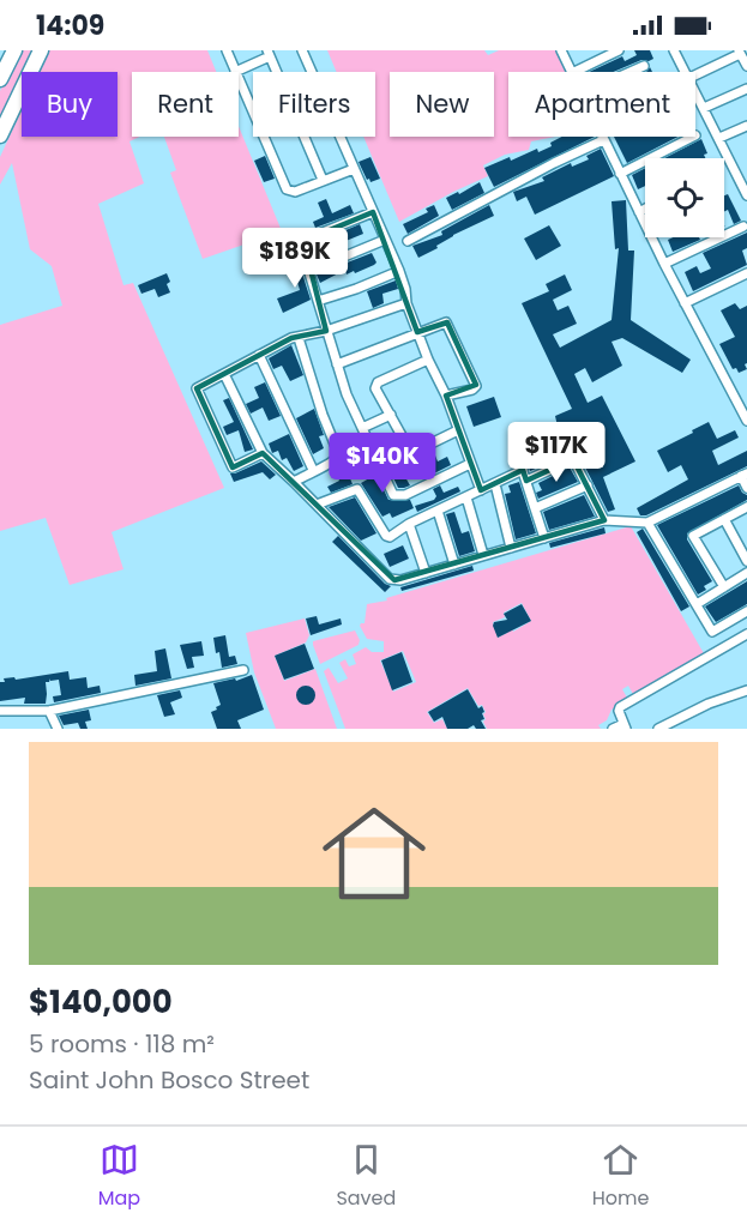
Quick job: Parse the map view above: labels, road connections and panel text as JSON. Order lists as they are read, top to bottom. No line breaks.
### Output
{"page":{"status":"14:09","chip":["Buy","Rent","Filters","New","Apartment"],"price":["$189K","$117K","$140K"],"list":[{"name":"$140,000","note":"5 rooms · 118 m² · Saint John Bosco Street"}],"tabs":["Map","Saved","Home"]}}
